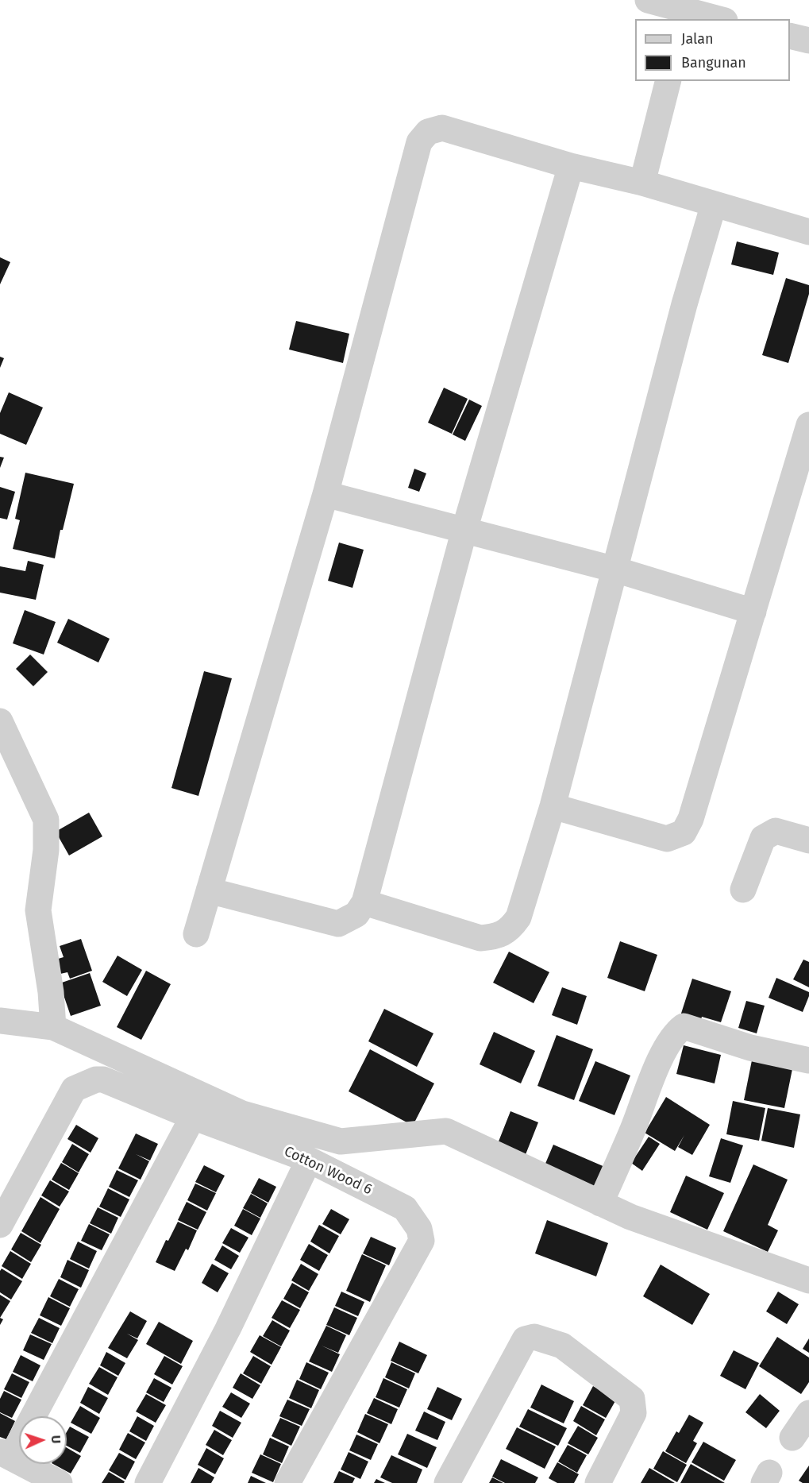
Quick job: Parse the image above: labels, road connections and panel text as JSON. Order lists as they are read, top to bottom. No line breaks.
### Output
{"streets":{"street":["Cotton Wood 6"]},"legend":["Jalan","Bangunan"],"north":"right"}
